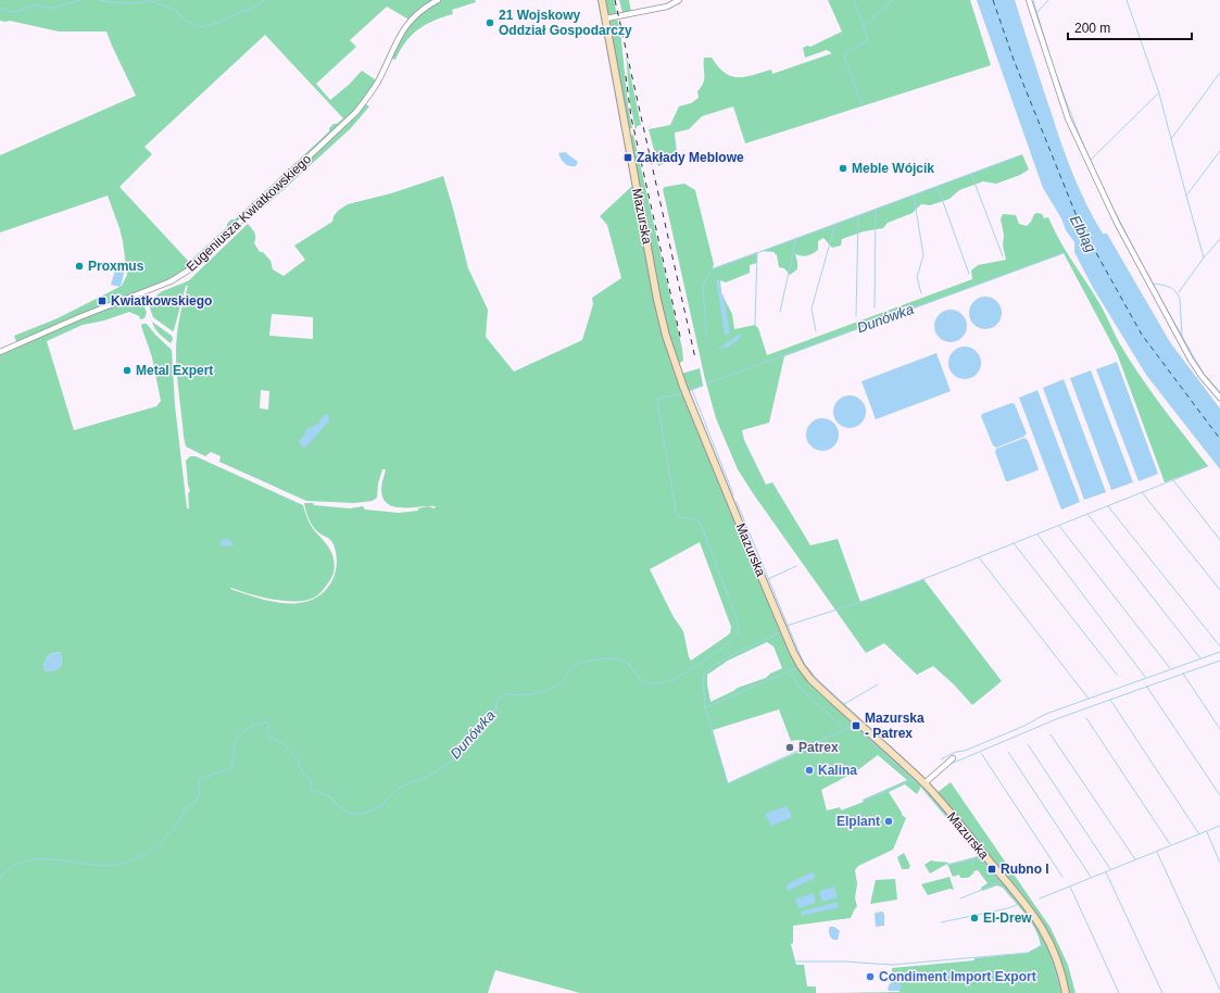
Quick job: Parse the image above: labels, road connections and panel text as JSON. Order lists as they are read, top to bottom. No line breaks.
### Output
{"streets":{"main road":["Mazurska"],"street":["Eugeniusza Kwiatkowskiego"]},"water":["Elbląg","Dunówka"],"places":{"other":["21 Wojskowy Oddział Gospodarczy","Meble Wójcik","Proxmus","Metal Expert","Patrex","Kalina","Elplant","El-Drew","Condiment Import Export"],"transit":["Zakłady Meblowe","Kwiatkowskiego","Mazurska - Patrex","Rubno I"]},"scale_bar":"200 m"}
